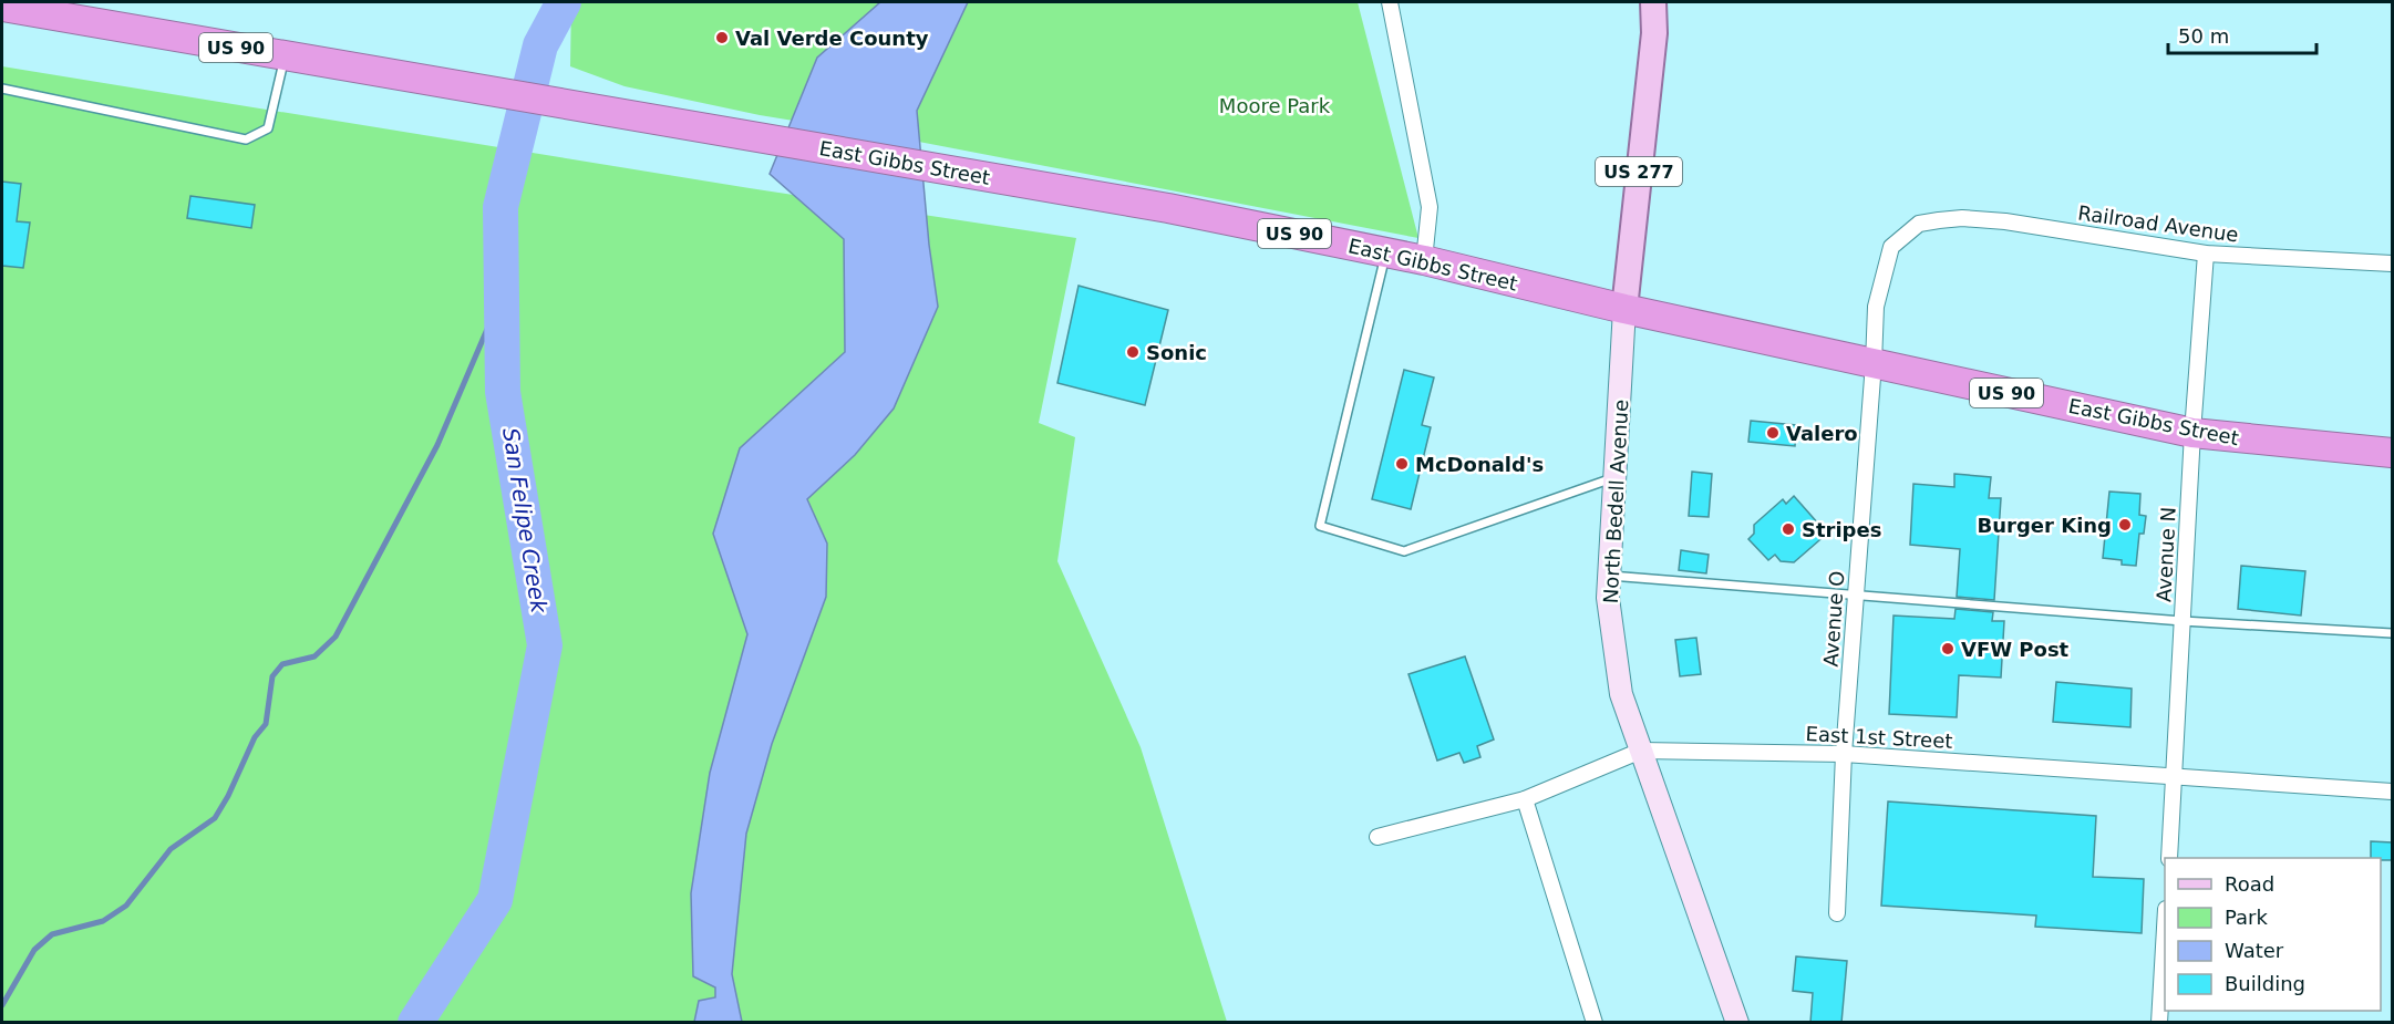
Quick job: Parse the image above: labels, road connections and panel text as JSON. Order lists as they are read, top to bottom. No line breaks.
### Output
{"streets":{"highway":["US 90","East Gibbs Street"],"main road":["US 277","North Bedell Avenue"],"street":["Railroad Avenue","Avenue N","Avenue O","East 1st Street"]},"crossings":[["US 90","East Gibbs Street"],["East Gibbs Street","North Bedell Avenue"],["East Gibbs Street","Avenue N"],["East Gibbs Street","Avenue O"],["Railroad Avenue","Avenue N"],["Railroad Avenue","Avenue O"],["North Bedell Avenue","East 1st Street"],["Avenue N","East 1st Street"],["Avenue O","East 1st Street"]],"water":["San Felipe Creek"],"parks":["Moore Park"],"places":["Val Verde County","Sonic","Valero","McDonald's","Burger King","Stripes","VFW Post"],"legend":["Road","Park","Water","Building"],"scale_bar":"50 m"}
